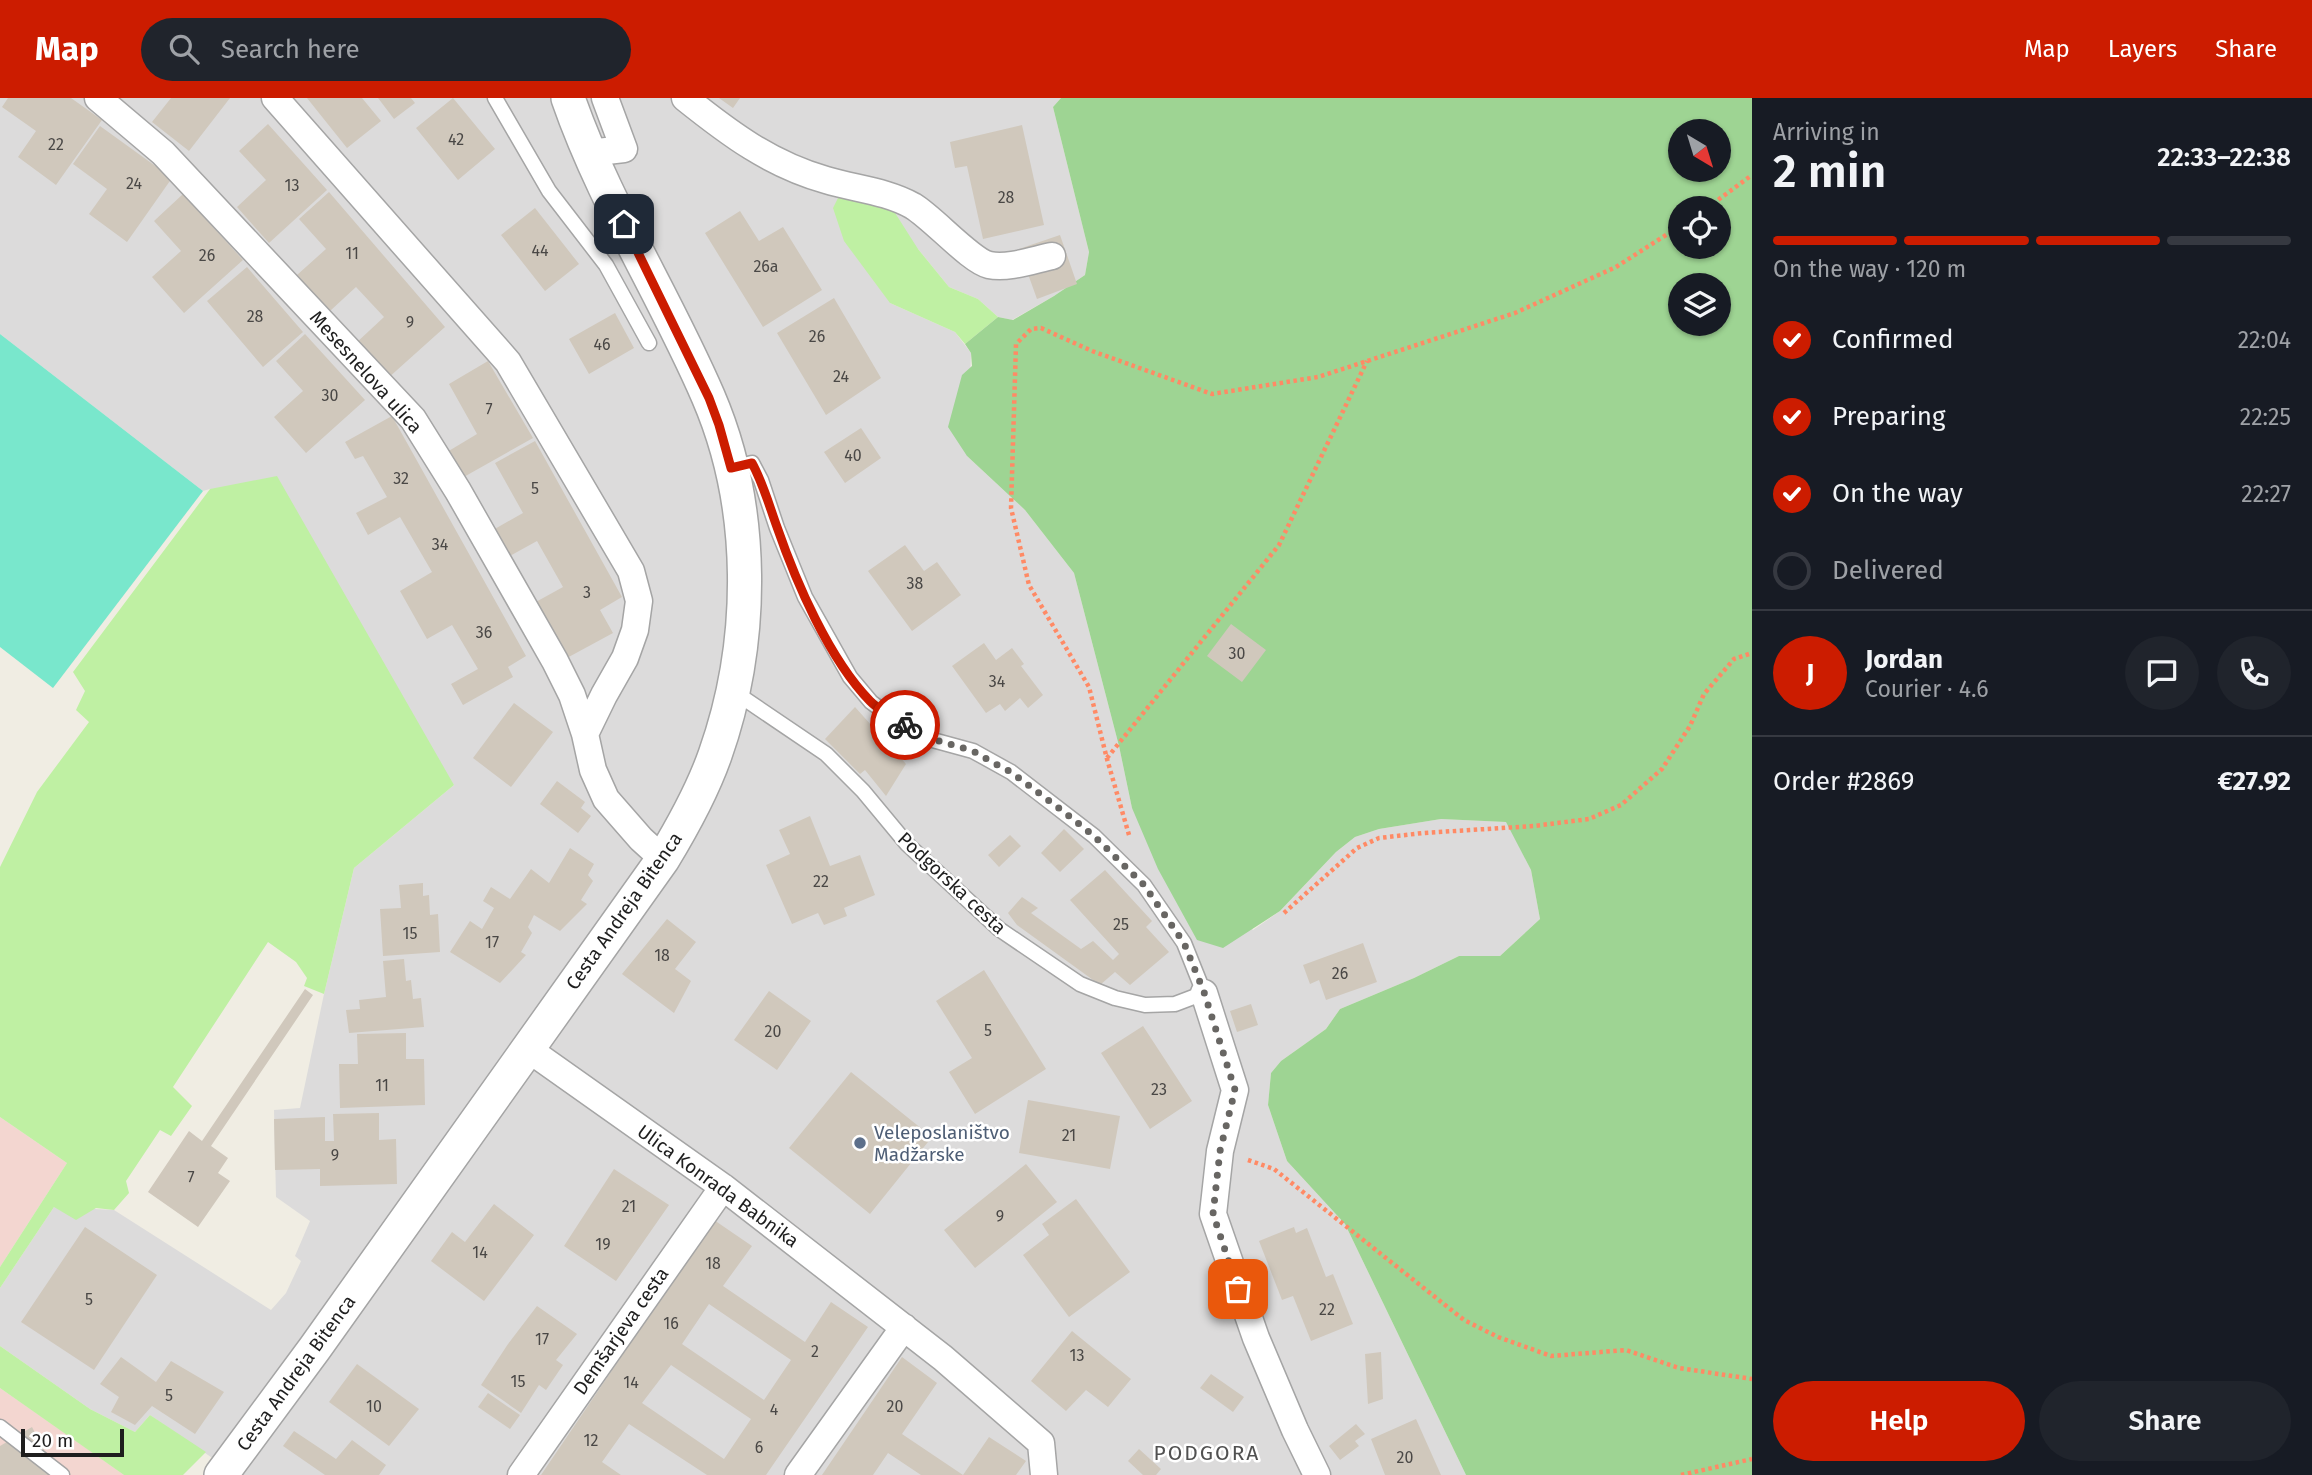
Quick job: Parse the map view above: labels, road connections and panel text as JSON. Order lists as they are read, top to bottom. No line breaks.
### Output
{"streets":{"street":["Mesesnelova ulica","Cesta Andreja Bitenca","Ulica Konrada Babnika","Demšarjeva cesta"],"lane":["Podgorska cesta"]},"crossings":[["Mesesnelova ulica","Cesta Andreja Bitenca"],["Podgorska cesta","Cesta Andreja Bitenca"],["Cesta Andreja Bitenca","Ulica Konrada Babnika"],["Ulica Konrada Babnika","Demšarjeva cesta"]],"districts":["PODGORA"],"places":["Veleposlaništvo Madžarske"],"house_numbers":["42","22","24","13","28","44","11","26","26a","28","9","26","46","24","30","7","40","32","5","34","38","3","36","30","34","22","25","15","17","18","26","5","20","11","23","21","9","7","21","9","19","14","18","5","22","16","17","2","13","15","14","5","10","20","4","12","6","20"],"scale_bar":"20 m","north":"bottom right","page":{"header":"Map","search":"Search here","nav":["Map","Layers","Share"],"heading":["2 min","Arriving in","22:33–22:38"],"panel":["Jordan","Courier · 4.6","Order #2869","€27.92"],"bar":"On the way · 120 m","list":[["Confirmed","22:04"],["Preparing","22:25"],["On the way","22:27"],"Delivered"],"round":"J","buttons":["Help","Share"],"scale":"20 m"}}
